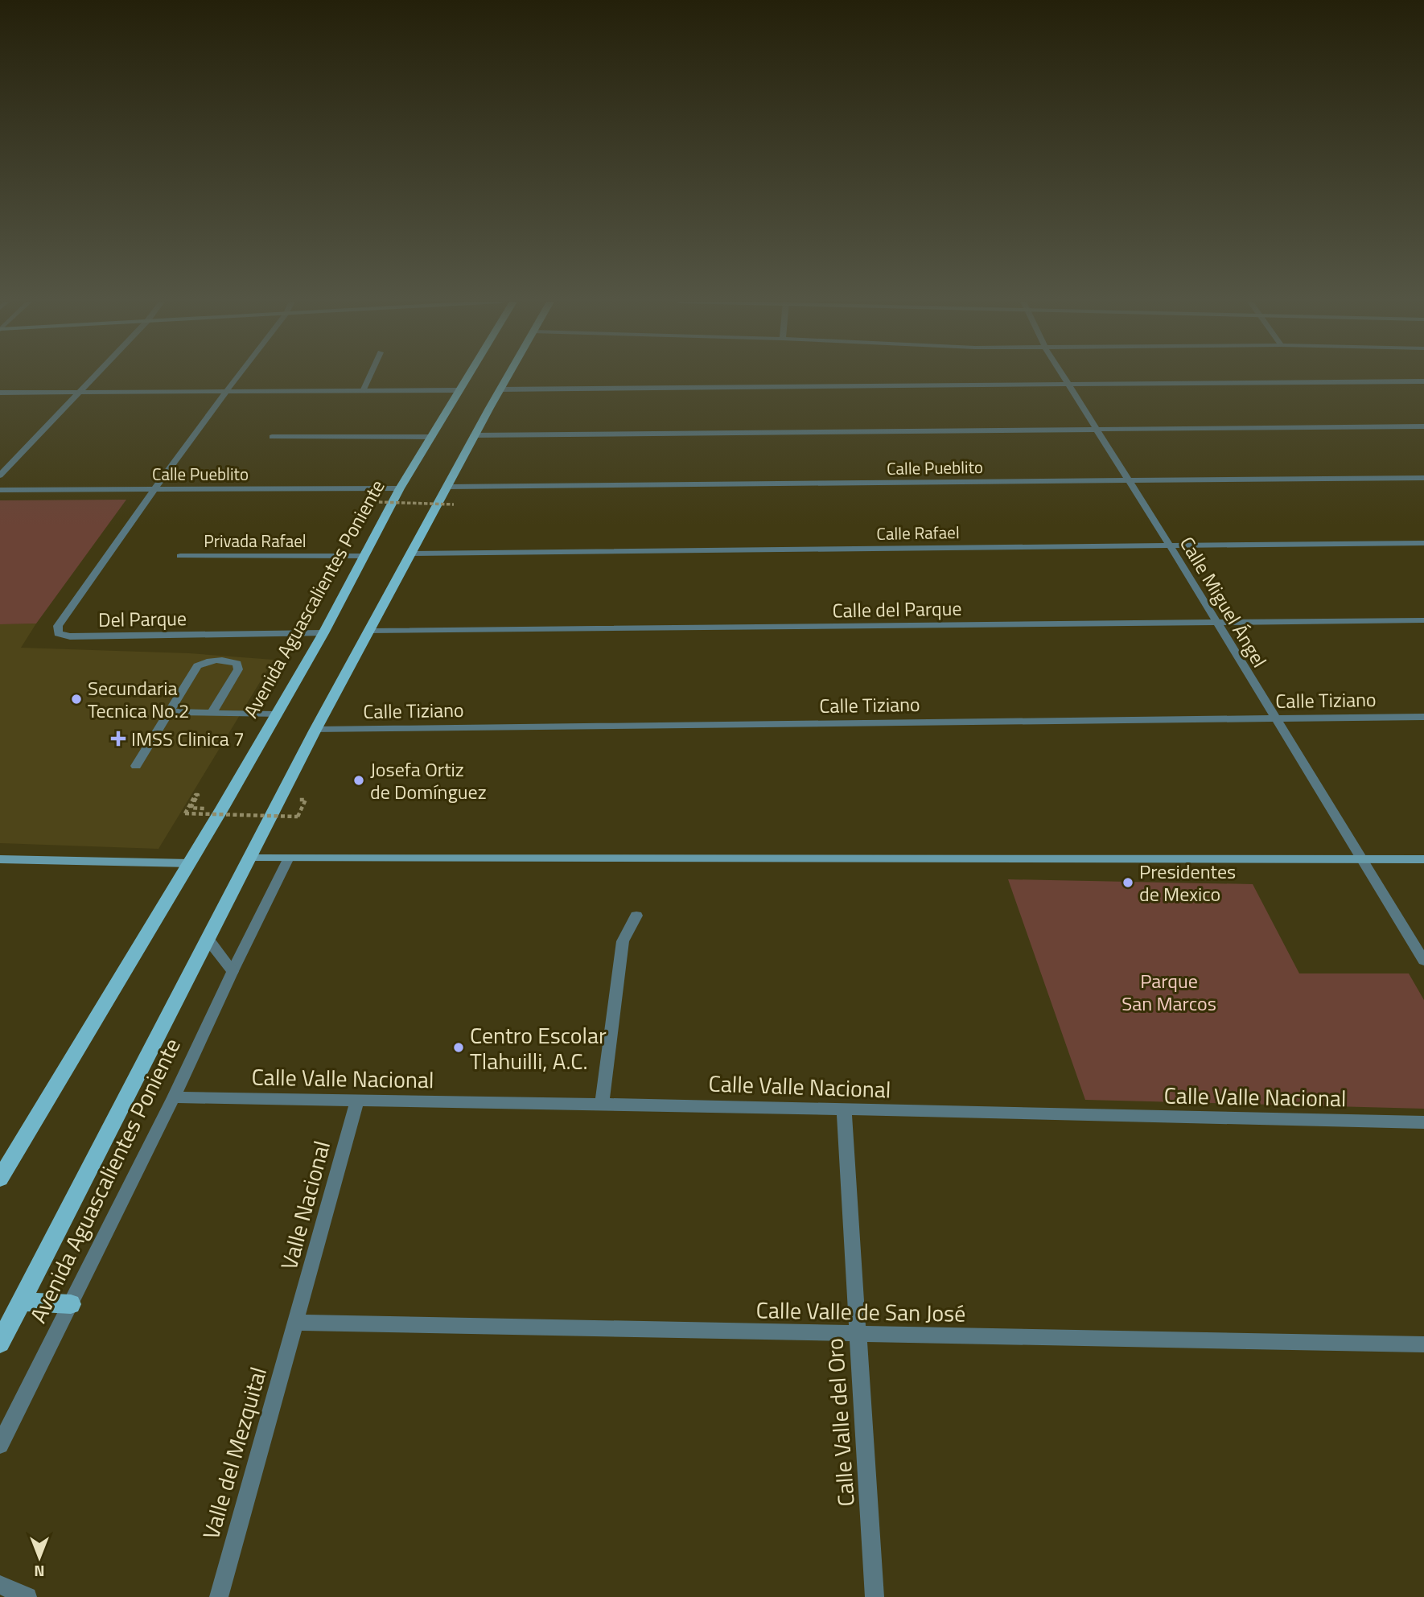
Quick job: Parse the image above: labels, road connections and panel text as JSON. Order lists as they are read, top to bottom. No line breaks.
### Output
{"streets":{"main road":["Avenida Aguascalientes Poniente"],"street":["Calle Pueblito","Calle Rafael","Privada Rafael","Calle Miguel Ángel","Calle del Parque","Del Parque","Calle Tiziano","Calle Valle Nacional","Valle Nacional","Calle Valle de San José","Calle Valle del Oro","Valle del Mezquital"]},"crossings":[["Calle Pueblito","Avenida Aguascalientes Poniente"],["Calle Pueblito","Calle Miguel Ángel"],["Calle Pueblito","Del Parque"],["Calle Rafael","Avenida Aguascalientes Poniente"],["Calle Rafael","Calle Miguel Ángel"],["Privada Rafael","Avenida Aguascalientes Poniente"],["Avenida Aguascalientes Poniente","Calle del Parque"],["Avenida Aguascalientes Poniente","Del Parque"],["Avenida Aguascalientes Poniente","Calle Tiziano"],["Avenida Aguascalientes Poniente","Calle Valle Nacional"],["Calle Miguel Ángel","Calle del Parque"],["Calle Miguel Ángel","Calle Tiziano"],["Calle Valle Nacional","Valle Nacional"],["Calle Valle Nacional","Calle Valle del Oro"],["Valle Nacional","Calle Valle de San José"],["Valle Nacional","Valle del Mezquital"],["Calle Valle de San José","Calle Valle del Oro"],["Calle Valle de San José","Valle del Mezquital"]],"parks":["Parque San Marcos"],"places":{"other":["Secundaria Tecnica No.2","Josefa Ortiz de Domínguez","Presidentes de Mexico","Centro Escolar Tlahuilli, A.C."],"health":["IMSS Clinica 7"]},"north":"bottom"}
